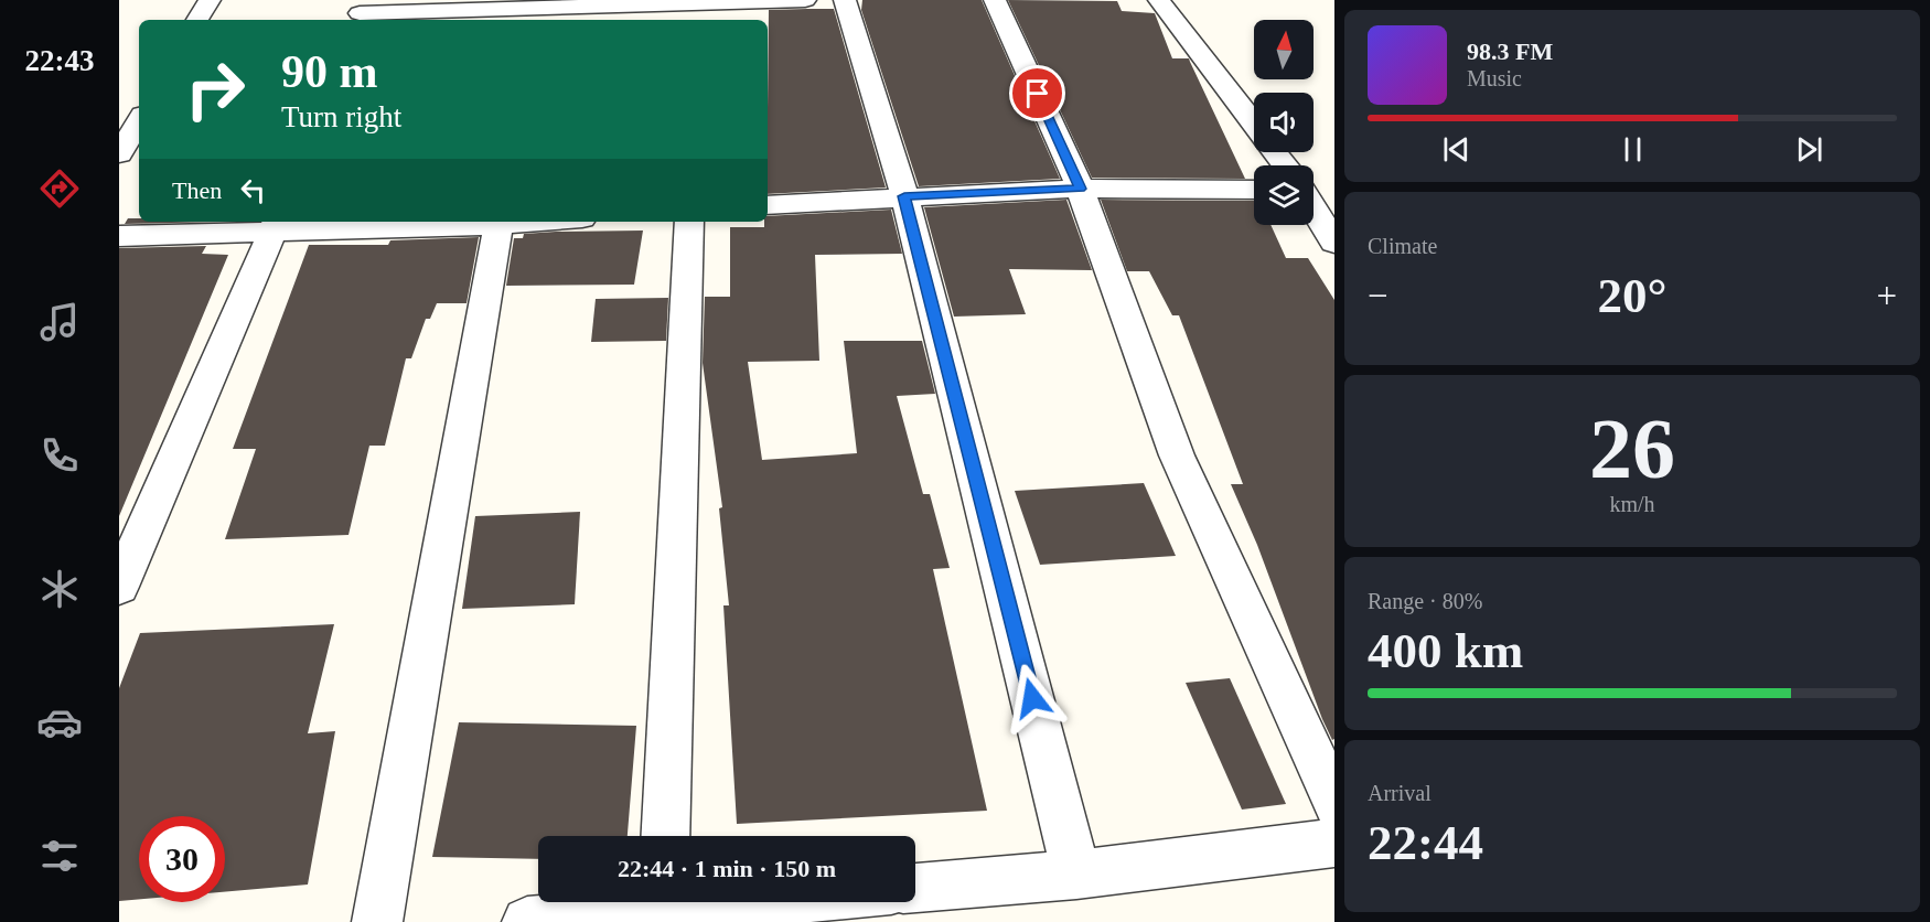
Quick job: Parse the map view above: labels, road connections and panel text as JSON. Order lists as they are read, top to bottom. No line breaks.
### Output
{"north":"top","page":{"tabs":"22:43","turn":["90 m","Turn right"],"song":["98.3 FM","Music"],"then":"Then","tile":["Climate",["26","km/h"],["Range · 80%","400 km"],["Arrival","22:44"]],"heat":["−","20°","+"],"limit":"30","trip":"22:44 · 1 min · 150 m"}}
